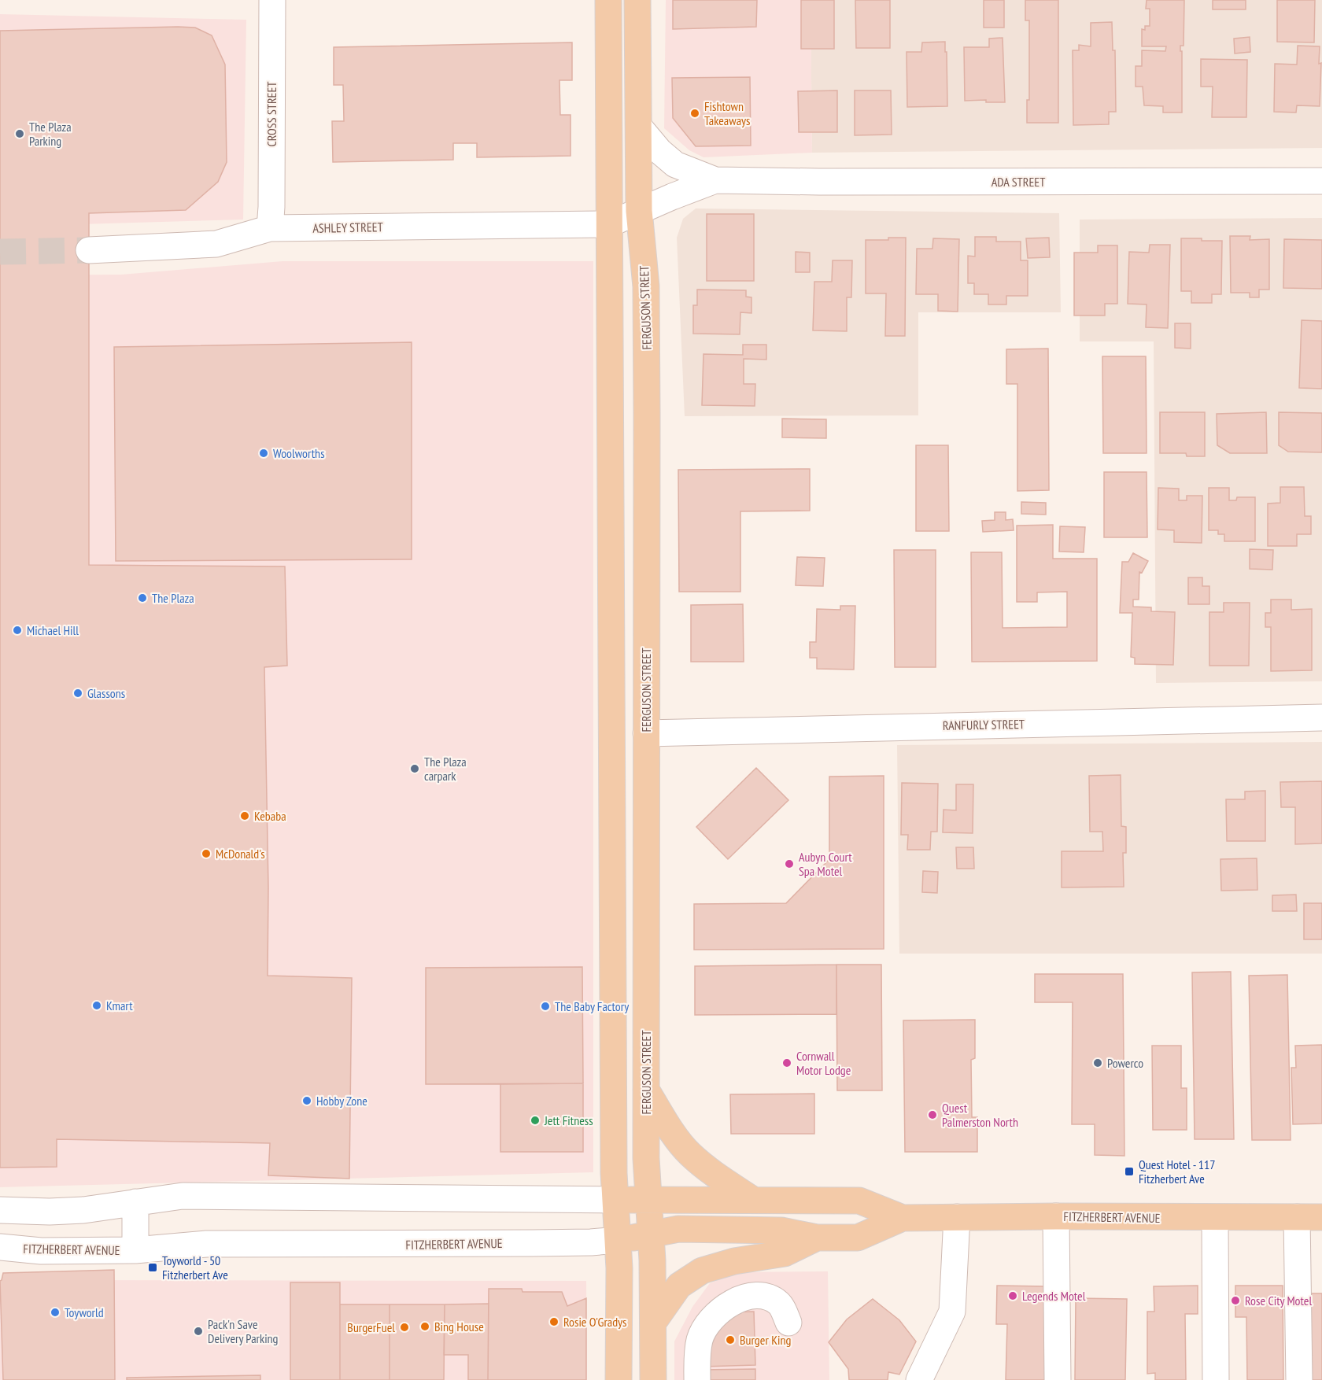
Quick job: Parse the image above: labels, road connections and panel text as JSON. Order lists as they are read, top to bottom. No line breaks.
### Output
{"streets":{"main road":["FERGUSON STREET","FITZHERBERT AVENUE"],"street":["CROSS STREET","ADA STREET","ASHLEY STREET","RANFURLY STREET"]},"crossings":[["CROSS STREET","ASHLEY STREET"],["ADA STREET","ASHLEY STREET"],["ADA STREET","FERGUSON STREET"],["FERGUSON STREET","RANFURLY STREET"],["FERGUSON STREET","FITZHERBERT AVENUE"]],"places":{"other":["Fishtown Takeaways","The Plaza Parking","Woolworths","The Plaza","Michael Hill","Glassons","The Plaza carpark","Kebaba","McDonald's","Aubyn Court Spa Motel","Kmart","The Baby Factory","Cornwall Motor Lodge","Powerco","Hobby Zone","Quest Palmerston North","Jett Fitness","Legends Motel","Rose City Motel","Toyworld","Rosie O'Gradys","Bing House","BurgerFuel","Pack'n Save Delivery Parking","Burger King"],"transit":["Quest Hotel - 117 Fitzherbert Ave","Toyworld - 50 Fitzherbert Ave"]}}
